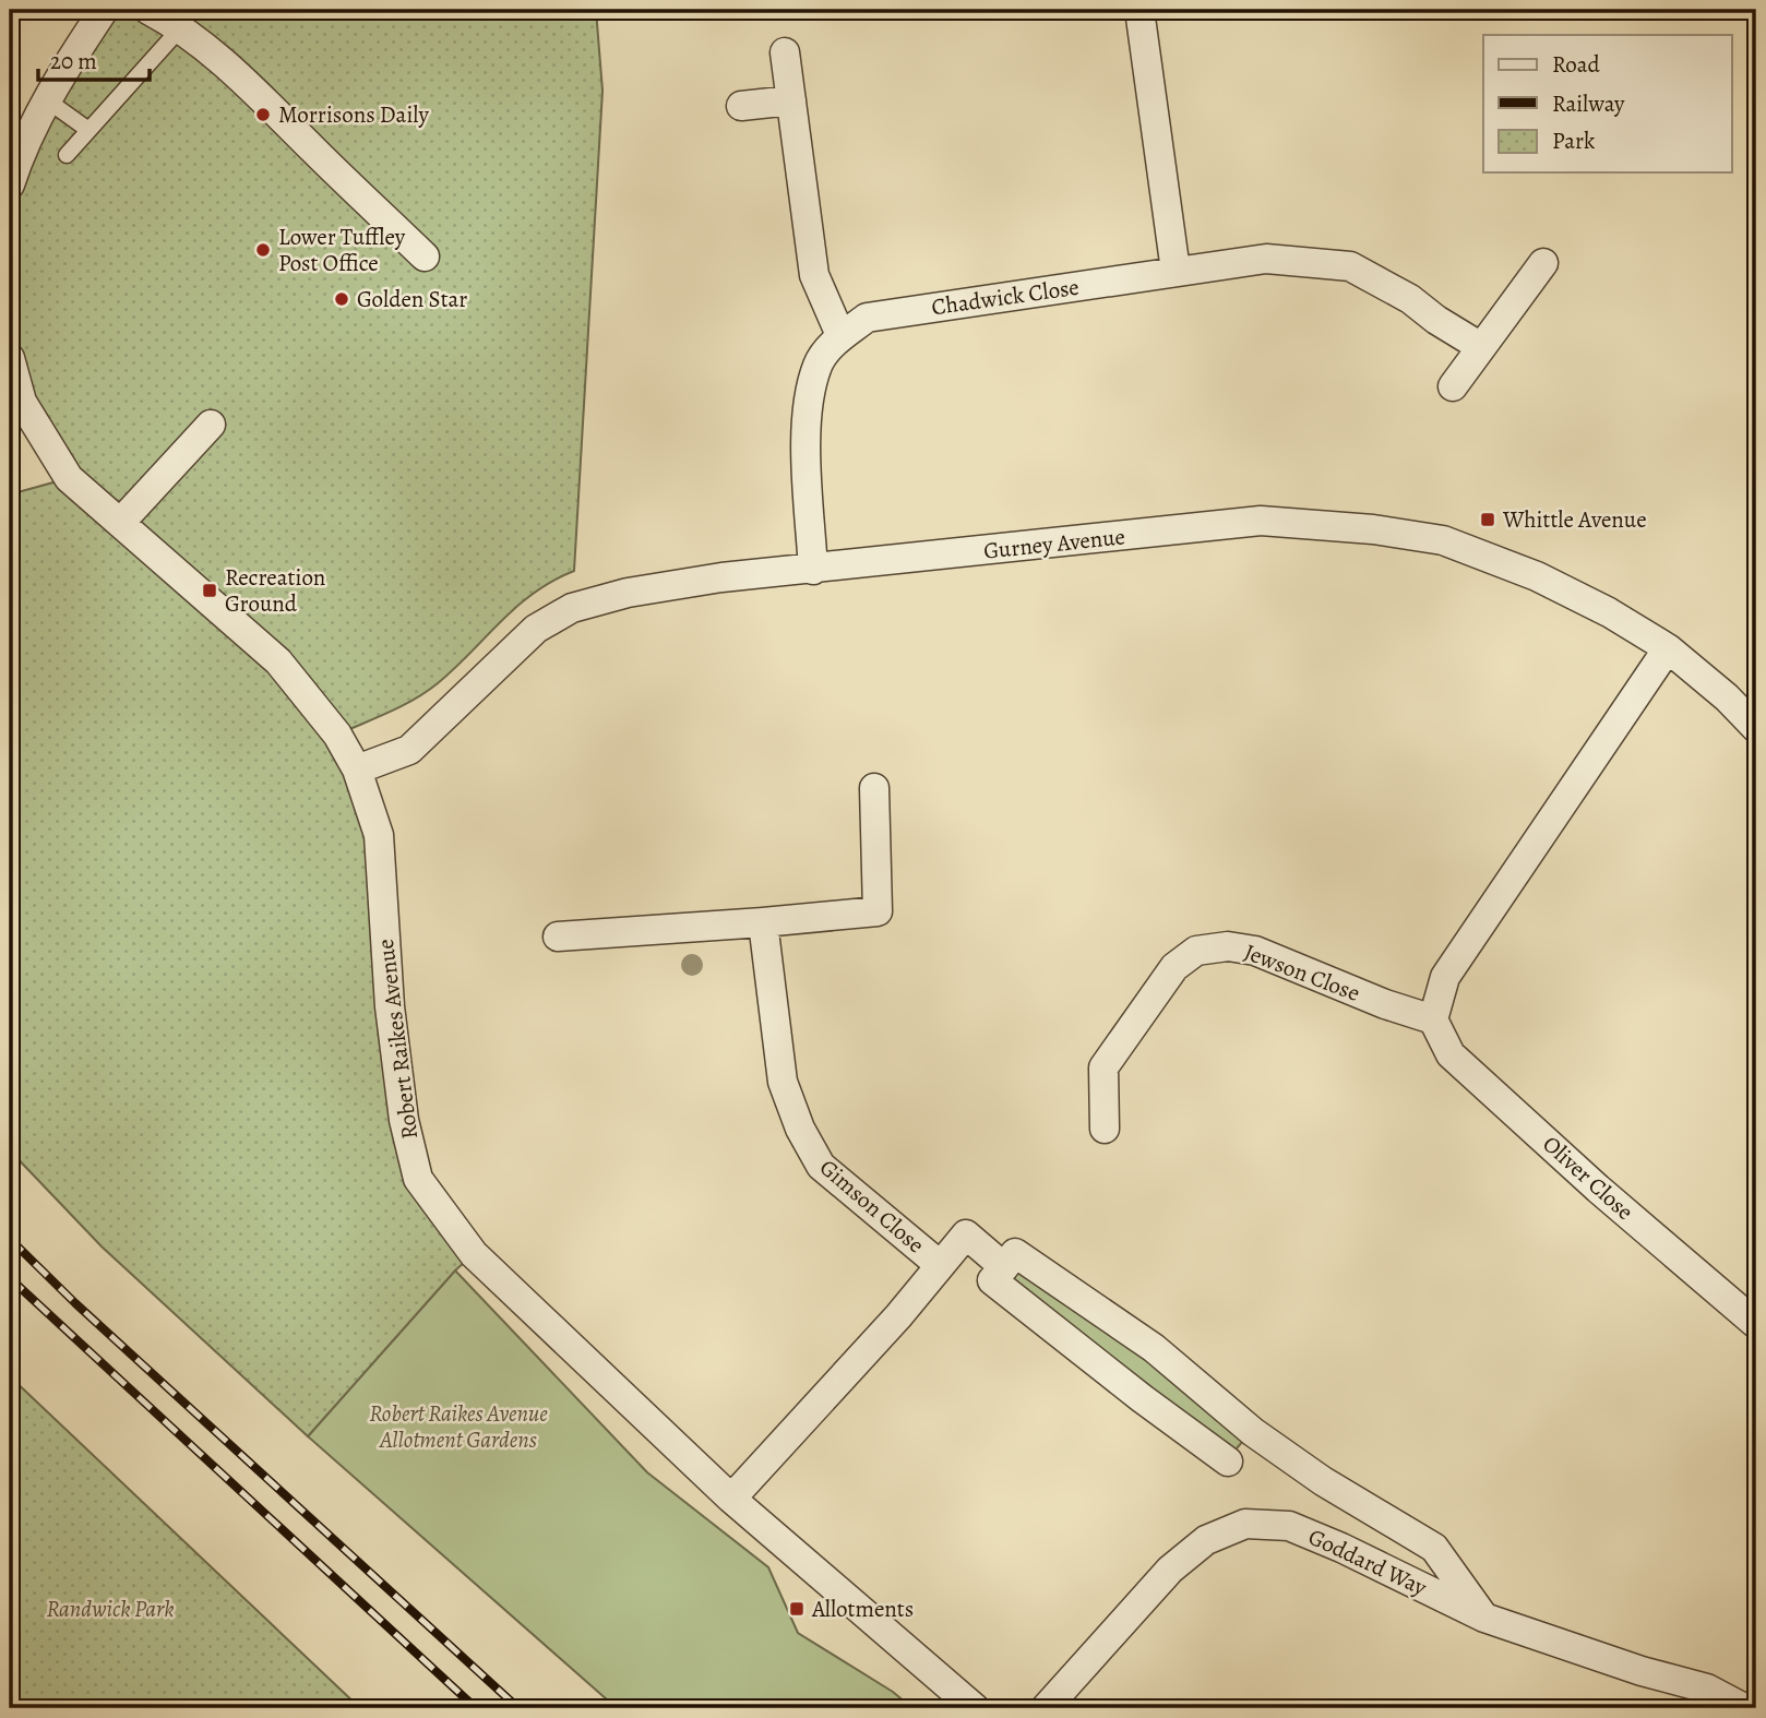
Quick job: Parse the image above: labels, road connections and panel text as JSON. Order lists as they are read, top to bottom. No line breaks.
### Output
{"streets":{"street":["Chadwick Close","Gurney Avenue","Jewson Close","Robert Raikes Avenue","Oliver Close","Gimson Close","Goddard Way"]},"crossings":[["Chadwick Close","Gurney Avenue"],["Gurney Avenue","Robert Raikes Avenue"],["Jewson Close","Oliver Close"],["Robert Raikes Avenue","Gimson Close"]],"parks":["Robert Raikes Avenue Allotment Gardens","Randwick Park"],"places":{"other":["Morrisons Daily","Lower Tuffley Post Office","Golden Star"],"transit":["Whittle Avenue","Recreation Ground","Allotments"]},"legend":["Road","Railway","Park"],"scale_bar":"20 m"}
